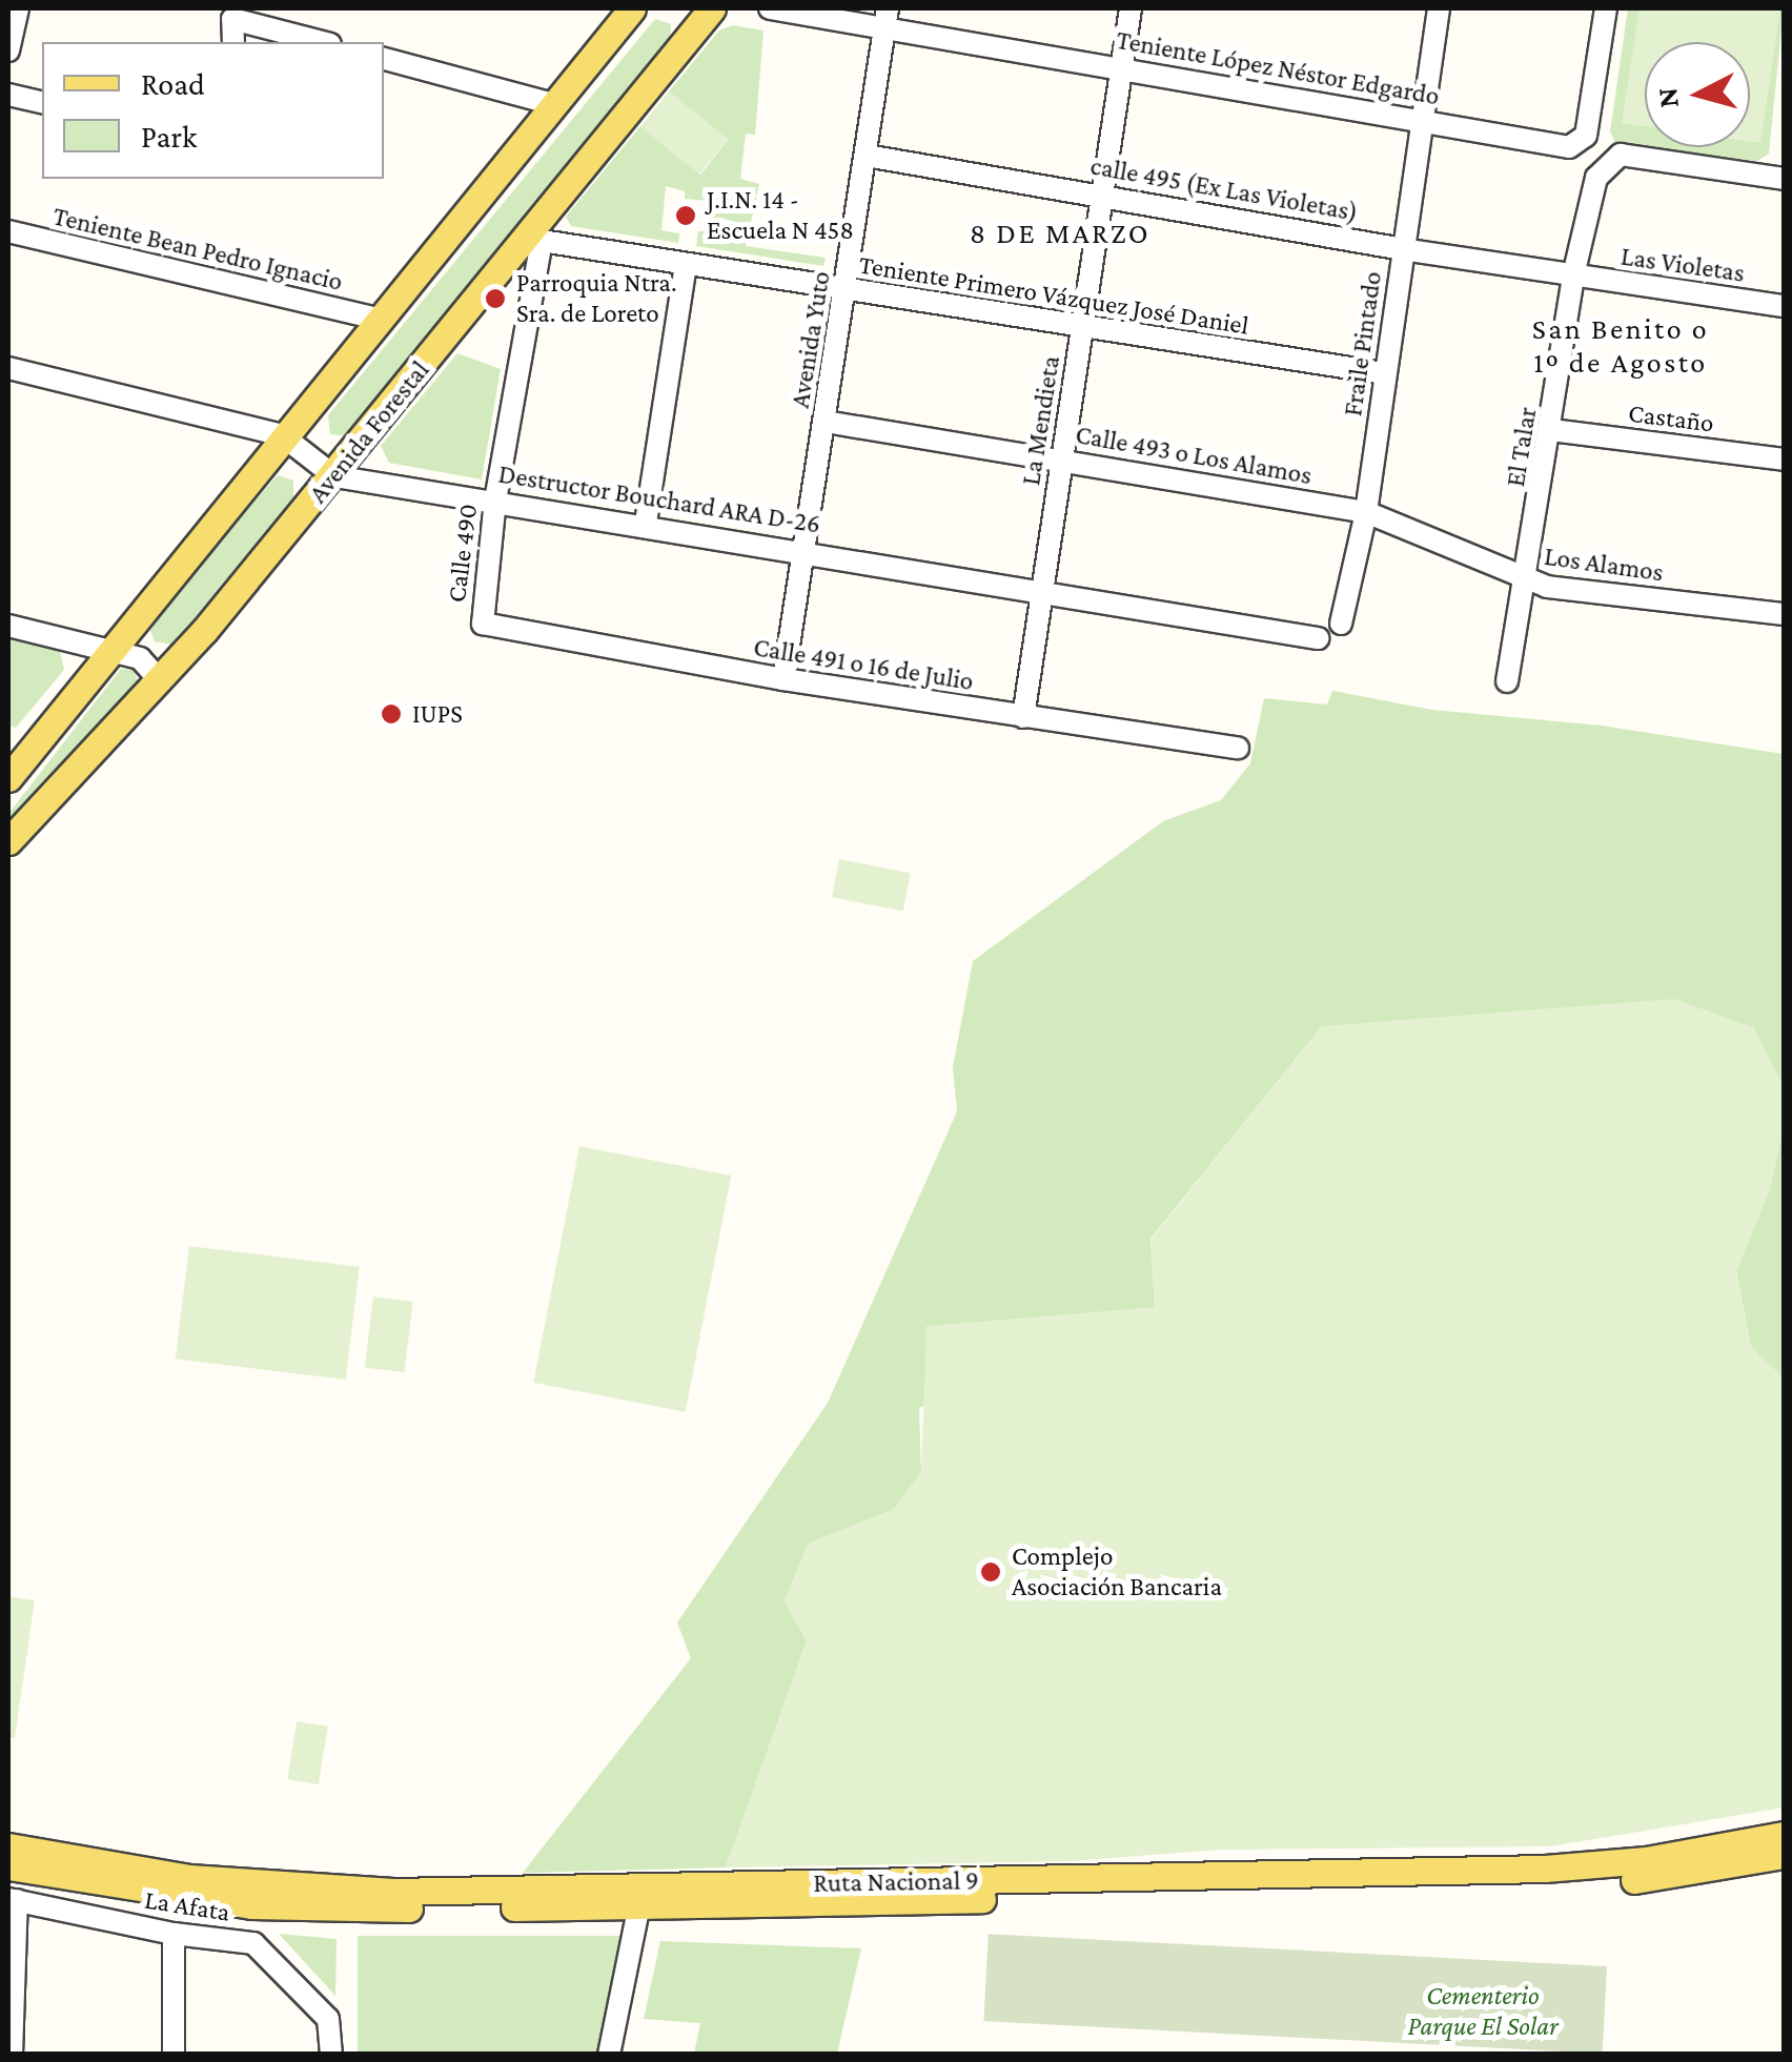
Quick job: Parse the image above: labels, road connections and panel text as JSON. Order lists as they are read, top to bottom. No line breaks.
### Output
{"streets":{"main road":["Avenida Forestal","Ruta Nacional 9"],"street":["Teniente López Néstor Edgardo","calle 495 (Ex Las Violetas)","Teniente Bean Pedro Ignacio","Las Violetas","Teniente Primero Vázquez José Daniel","Avenida Yuto","Fraile Pintado","Castaño","La Mendieta","El Talar","Calle 493 o Los Alamos","Destructor Bouchard ARA D-26","Calle 490","Los Alamos","Calle 491 o 16 de Julio","La Afata"]},"crossings":[["Teniente López Néstor Edgardo","Avenida Yuto"],["Teniente López Néstor Edgardo","Fraile Pintado"],["Teniente López Néstor Edgardo","La Mendieta"],["calle 495 (Ex Las Violetas)","Las Violetas"],["calle 495 (Ex Las Violetas)","Avenida Yuto"],["calle 495 (Ex Las Violetas)","Fraile Pintado"],["calle 495 (Ex Las Violetas)","La Mendieta"],["calle 495 (Ex Las Violetas)","El Talar"],["Las Violetas","El Talar"],["Teniente Primero Vázquez José Daniel","Avenida Yuto"],["Teniente Primero Vázquez José Daniel","Fraile Pintado"],["Teniente Primero Vázquez José Daniel","La Mendieta"],["Teniente Primero Vázquez José Daniel","Avenida Forestal"],["Teniente Primero Vázquez José Daniel","Calle 490"],["Avenida Yuto","Calle 493 o Los Alamos"],["Avenida Yuto","Destructor Bouchard ARA D-26"],["Avenida Yuto","Calle 491 o 16 de Julio"],["Fraile Pintado","Calle 493 o Los Alamos"],["Fraile Pintado","Los Alamos"],["Castaño","El Talar"],["La Mendieta","Calle 493 o Los Alamos"],["La Mendieta","Destructor Bouchard ARA D-26"],["La Mendieta","Calle 491 o 16 de Julio"],["Avenida Forestal","Destructor Bouchard ARA D-26"],["Avenida Forestal","Calle 490"],["El Talar","Los Alamos"],["Calle 493 o Los Alamos","Los Alamos"],["Destructor Bouchard ARA D-26","Calle 490"],["Calle 490","Calle 491 o 16 de Julio"]],"districts":["8 DE MARZO","San Benito o 1º de Agosto"],"parks":["Cementerio Parque El Solar"],"places":["J.I.N. 14 - Escuela N 458","Parroquia Ntra. Sra. de Loreto","IUPS","Complejo Asociación Bancaria"],"legend":["Road","Park"],"north":"left"}
